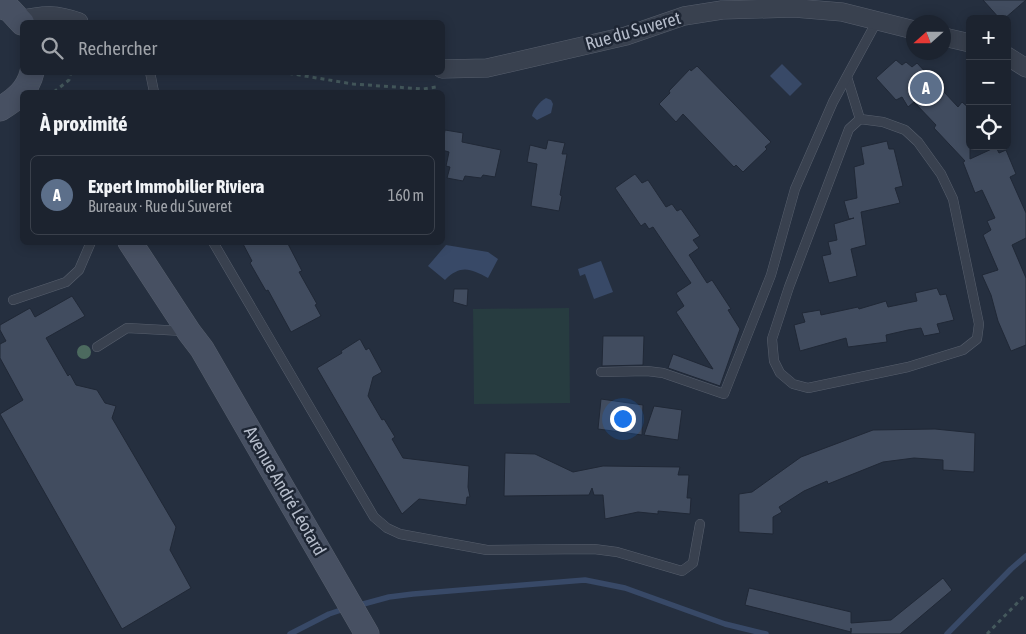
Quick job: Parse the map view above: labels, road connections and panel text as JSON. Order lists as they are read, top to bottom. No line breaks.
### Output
{"streets":{"main road":["Avenue André Léotard"],"street":["Rue du Suveret"]},"north":"left","page":{"map_buttons":["+","−"],"search":"Rechercher","pins":"A","heading":"À proximité","list":[{"mark":"A","name":"Expert Immobilier Riviera","note":"Bureaux · Rue du Suveret","value":"160 m"}]}}
